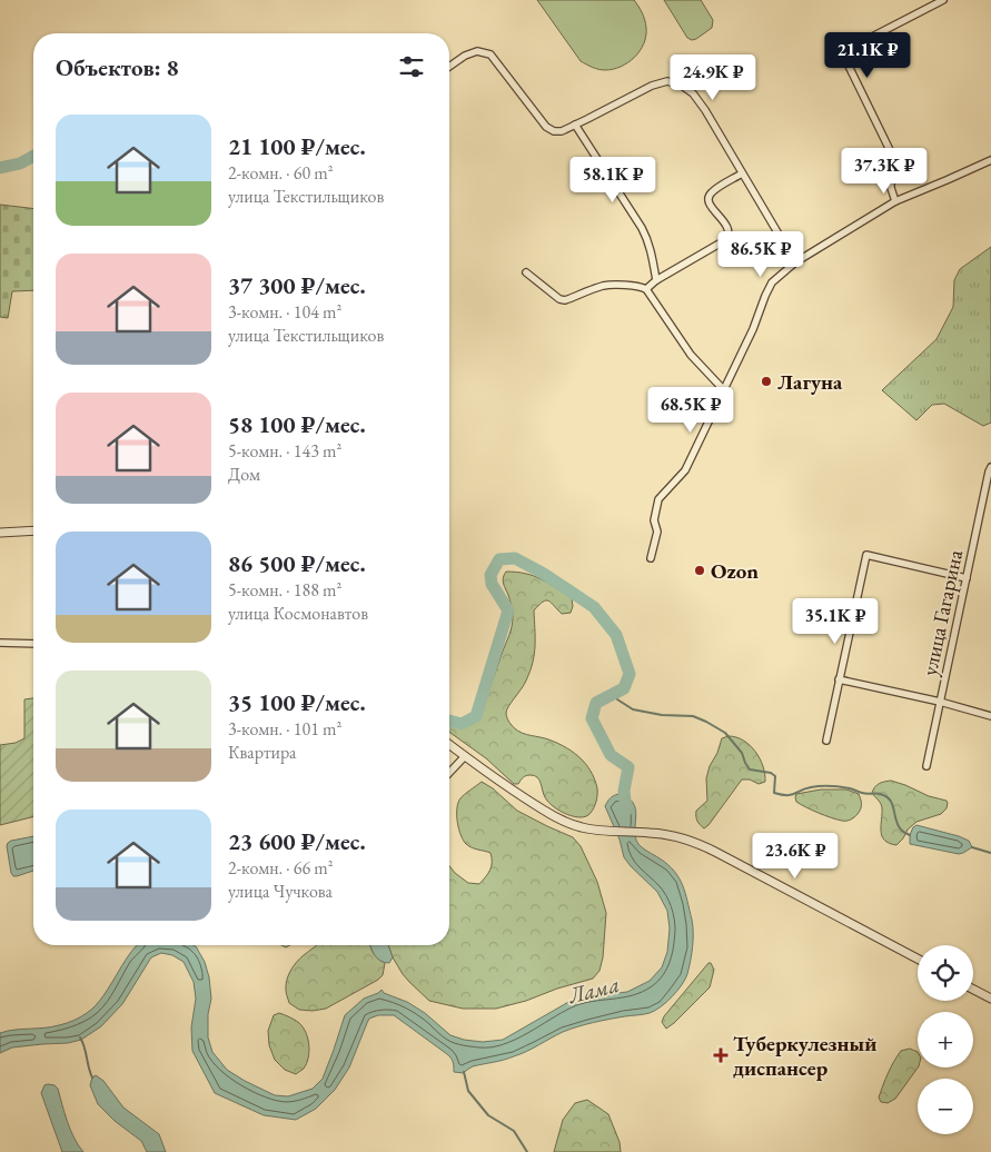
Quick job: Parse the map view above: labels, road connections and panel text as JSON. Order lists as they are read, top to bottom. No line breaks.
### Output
{"streets":{"street":["улица Гагарина"]},"water":["Лама"],"places":{"other":["Лагуна","Ozon"],"health":["Туберкулезный диспансер"]},"page":{"price":["21.1K ₽","24.9K ₽","37.3K ₽","58.1K ₽","86.5K ₽","68.5K ₽","35.1K ₽","23.6K ₽"],"heading":"Объектов: 8","list":[{"name":"21 100 ₽/мес.","note":"2-комн. · 60 m² · улица Текстильщиков"},{"name":"37 300 ₽/мес.","note":"3-комн. · 104 m² · улица Текстильщиков"},{"name":"58 100 ₽/мес.","note":"5-комн. · 143 m² · Дом"},{"name":"86 500 ₽/мес.","note":"5-комн. · 188 m² · улица Космонавтов"},{"name":"35 100 ₽/мес.","note":"3-комн. · 101 m² · Квартира"},{"name":"23 600 ₽/мес.","note":"2-комн. · 66 m² · улица Чучкова"}],"map_buttons":["+","−"]}}
